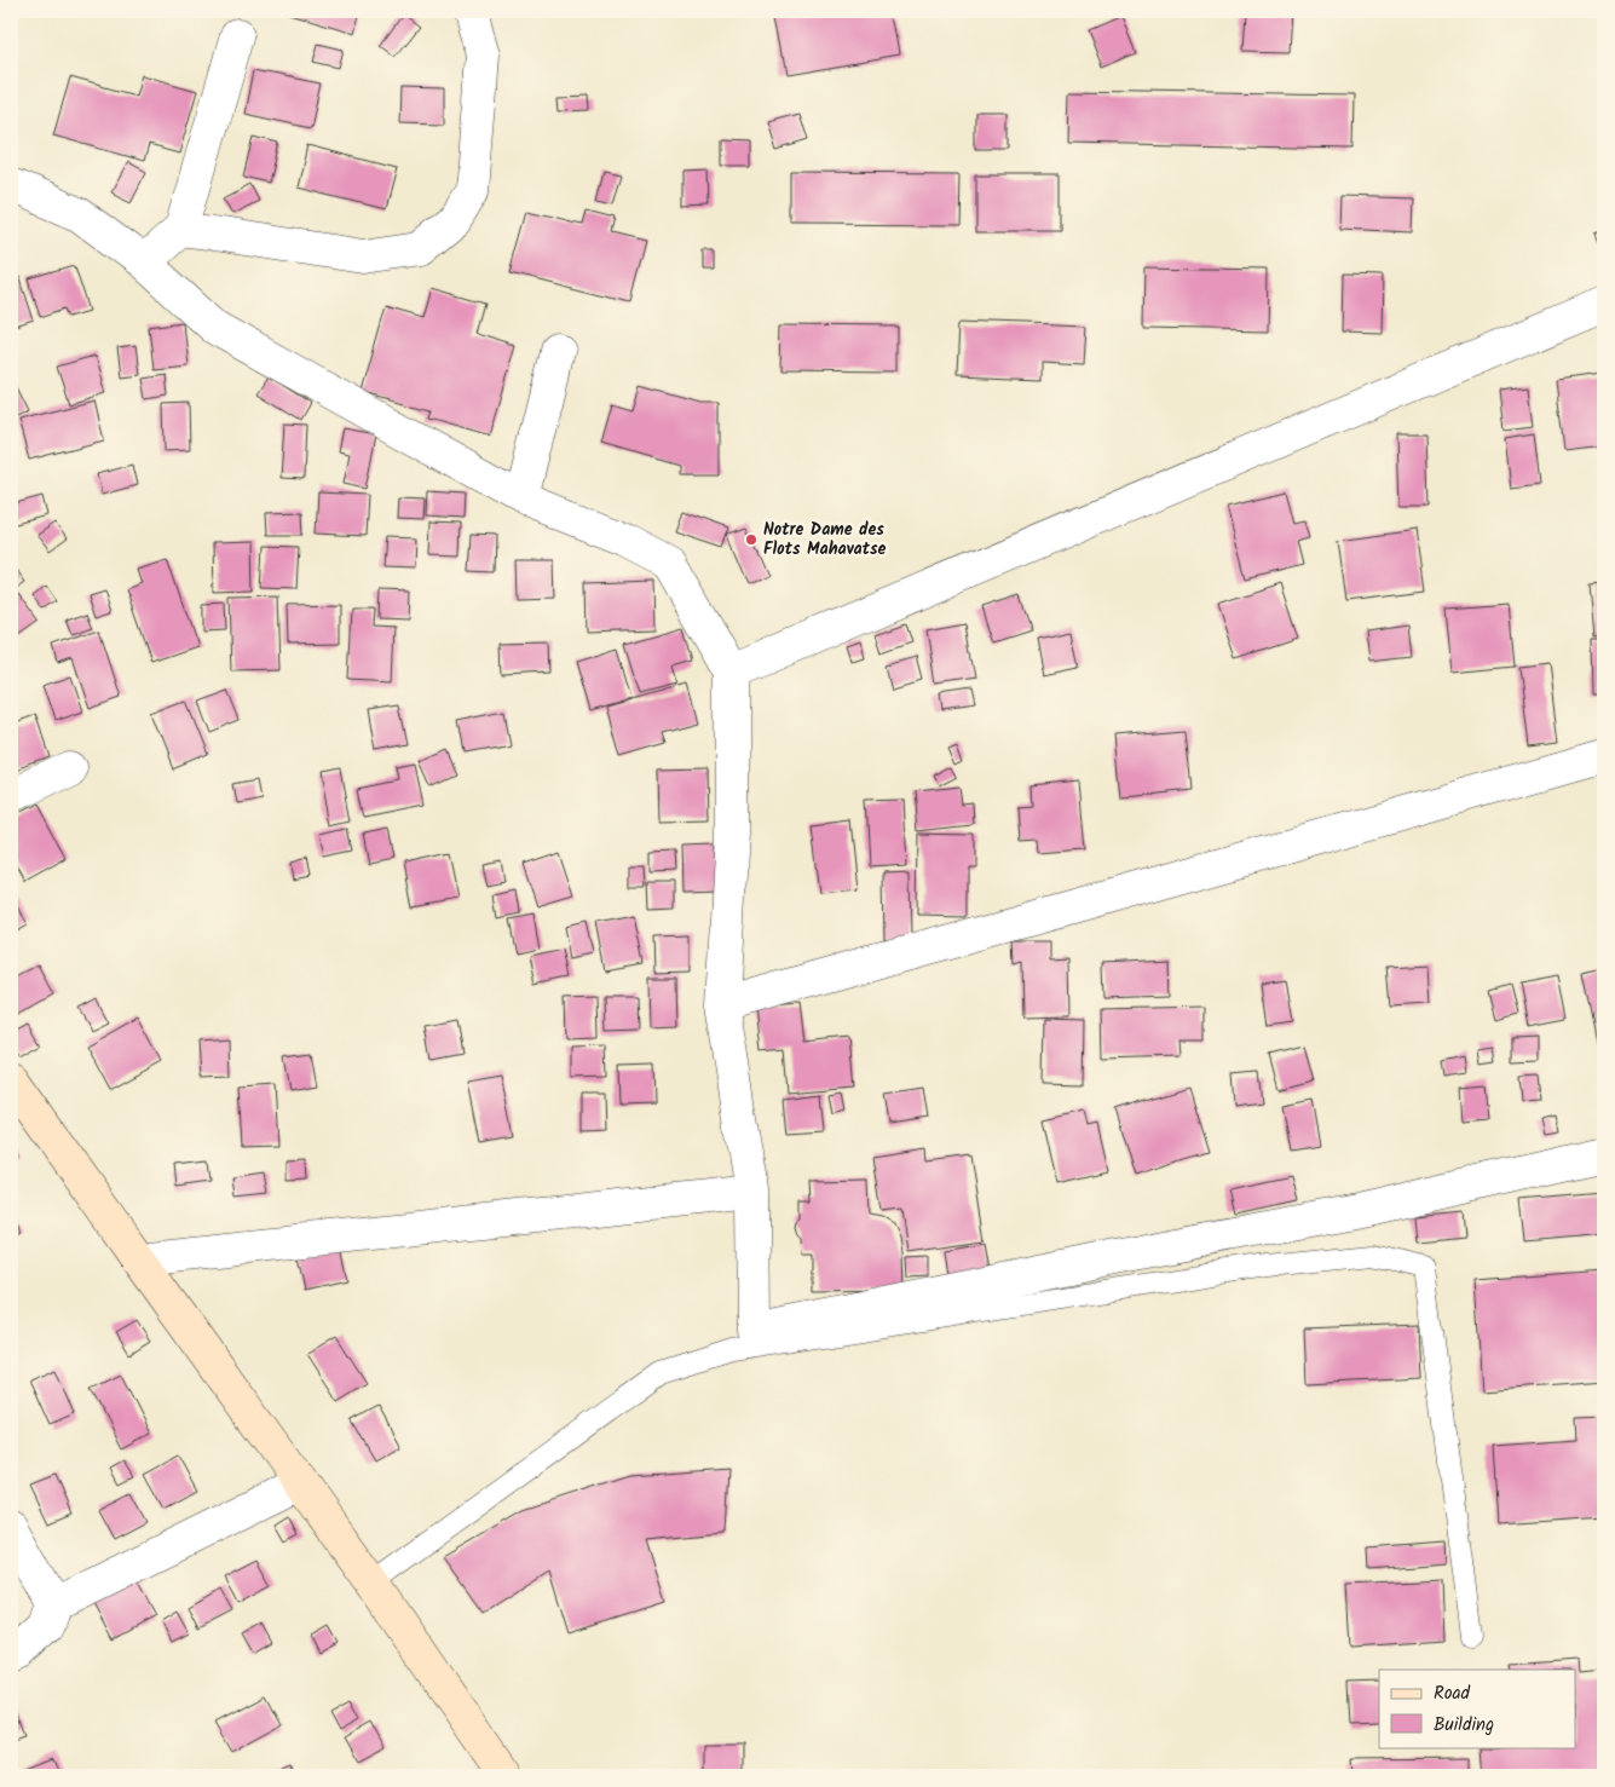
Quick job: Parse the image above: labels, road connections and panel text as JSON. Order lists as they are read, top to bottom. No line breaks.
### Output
{"places":["Notre Dame des Flots Mahavatse"],"legend":["Road","Building"]}
